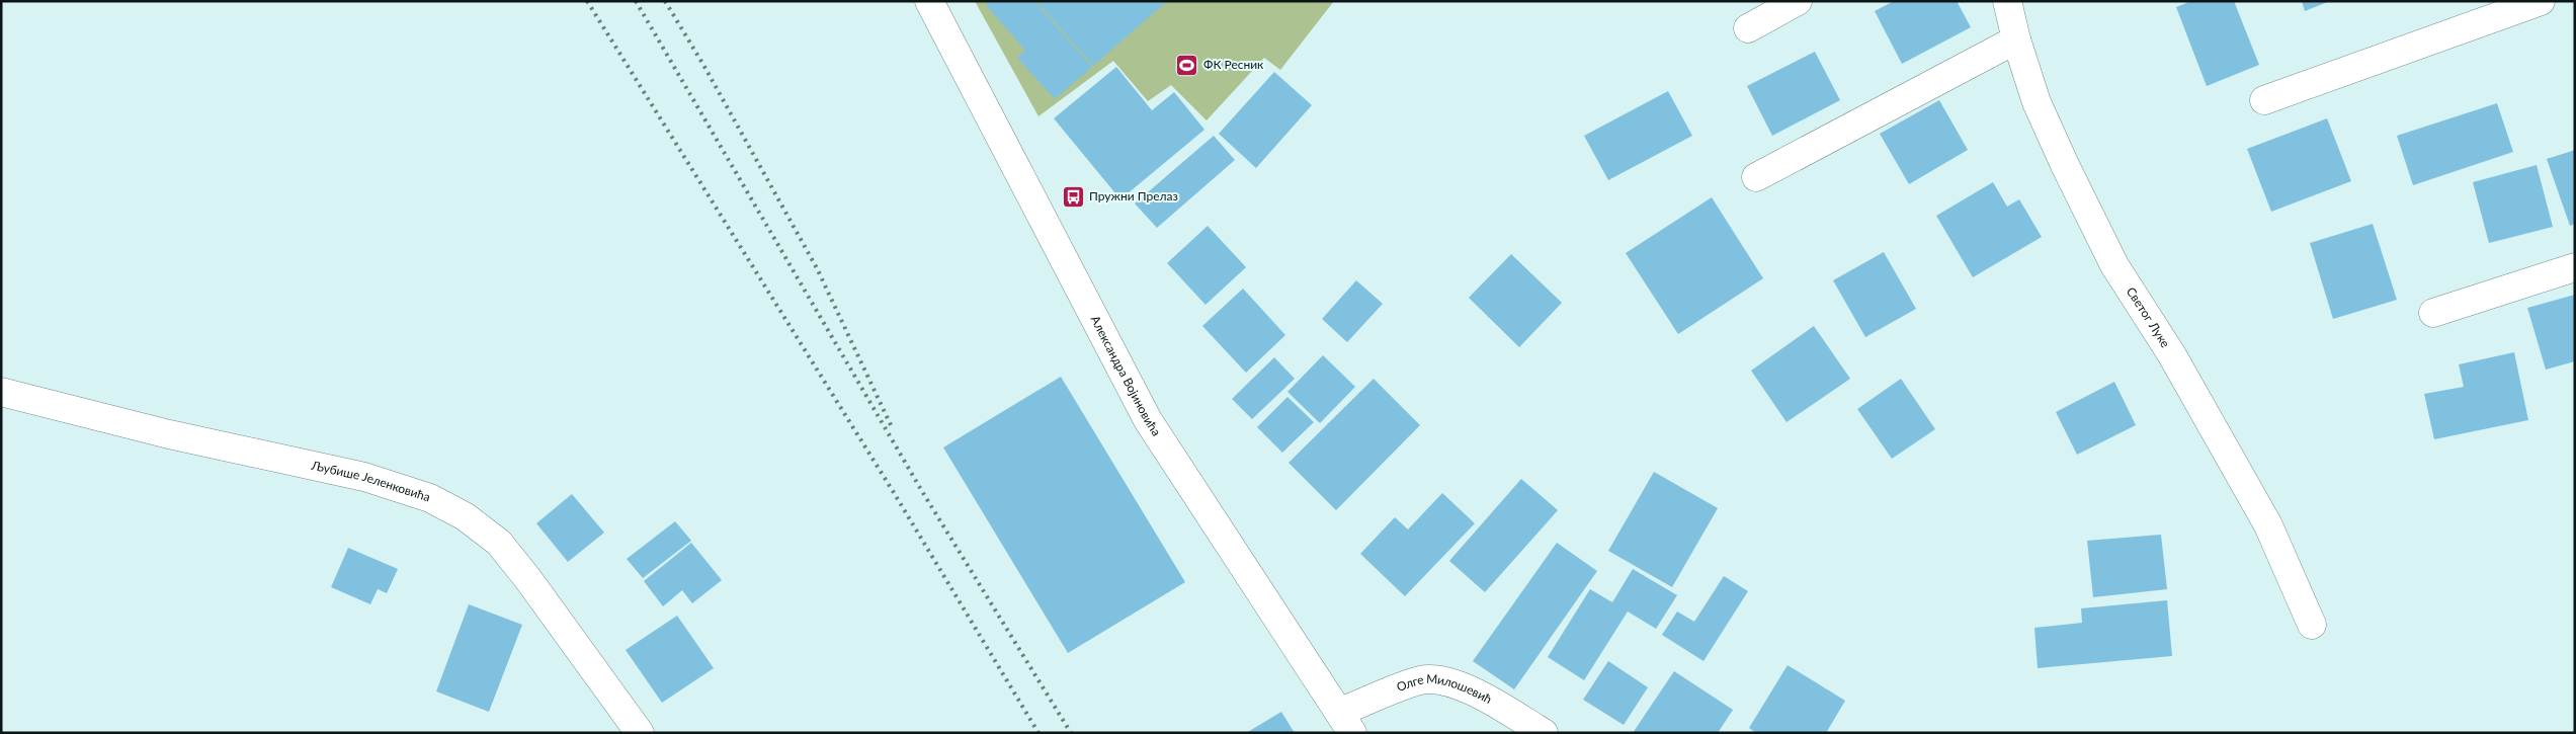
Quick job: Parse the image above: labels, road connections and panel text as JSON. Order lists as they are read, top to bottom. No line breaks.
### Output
{"streets":{"street":["Светог Луке","Александра Војиновића","Љубише Јеленковића","Олге Милошевић"]},"crossings":[["Александра Војиновића","Олге Милошевић"]],"places":{"sports":["ФК Ресник"],"bus stop":["Пружни Прелаз"]}}
